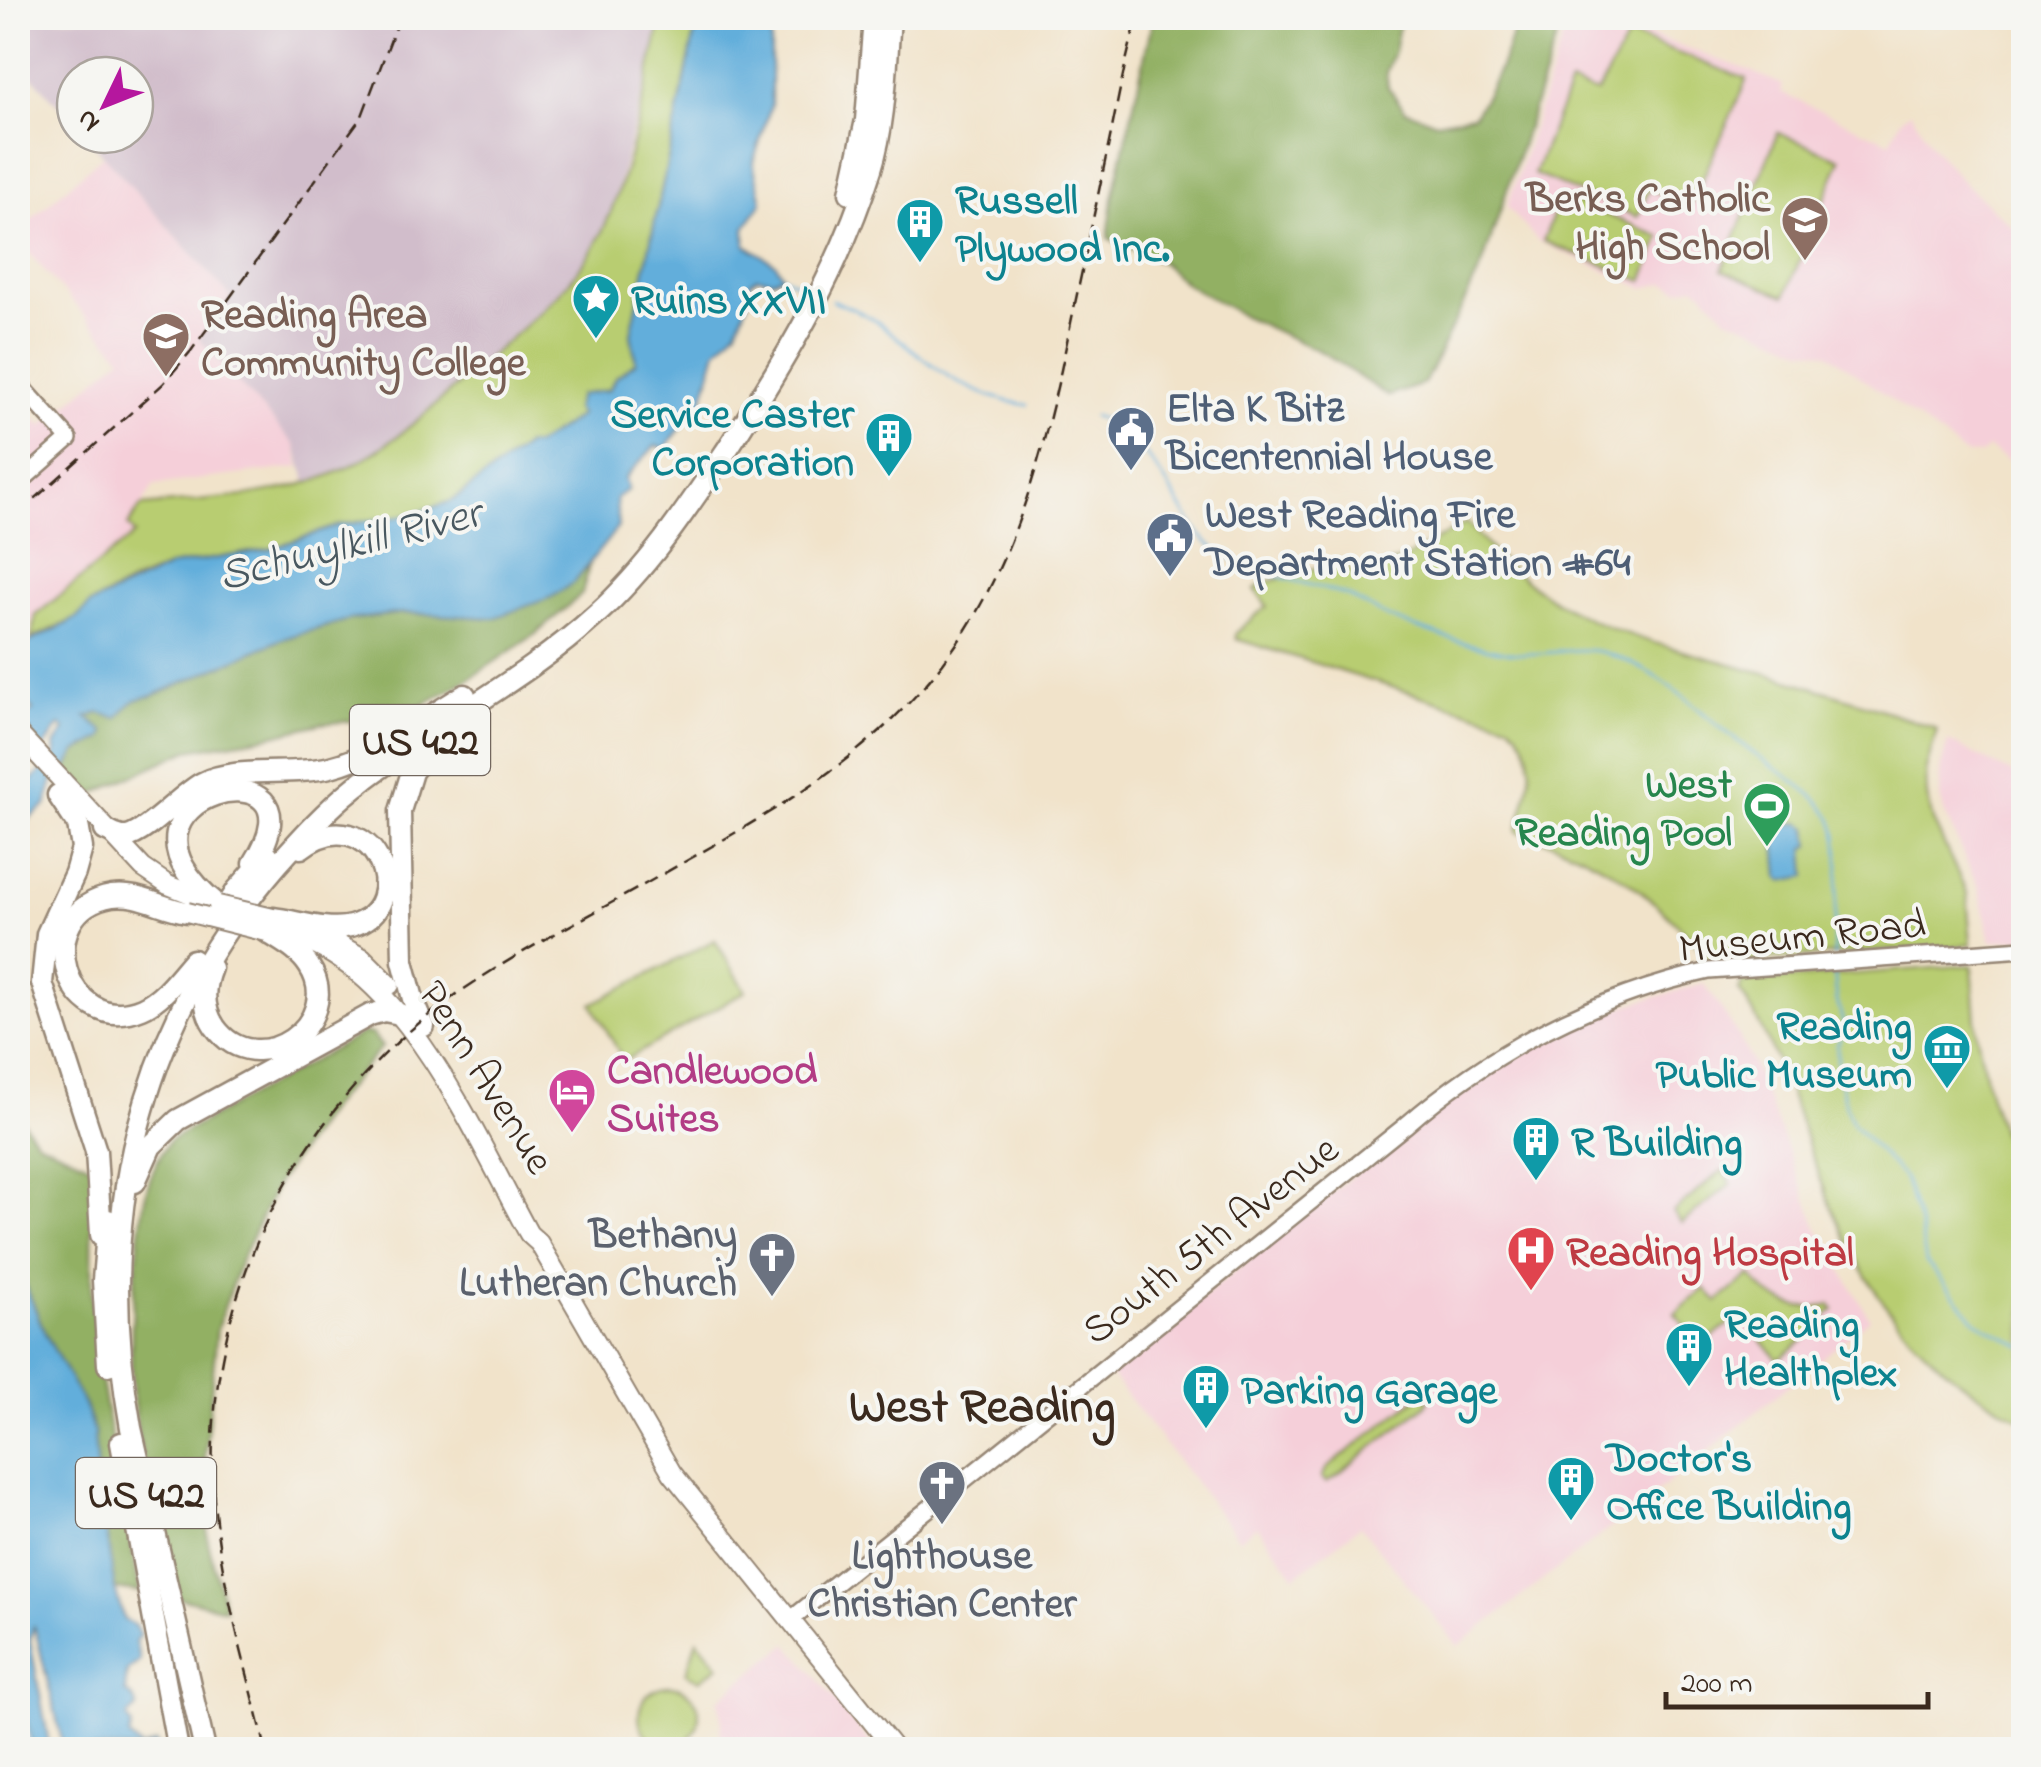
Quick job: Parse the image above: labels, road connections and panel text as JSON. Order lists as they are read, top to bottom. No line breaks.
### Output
{"streets":{"highway":["US 422"],"main road":["Museum Road","Penn Avenue","South 5th Avenue"]},"crossings":[["Museum Road","South 5th Avenue"],["Penn Avenue","South 5th Avenue"]],"districts":["West Reading"],"water":["Schuylkill River"],"places":{"school or university":["Berks Catholic High School","Reading Area Community College"],"building":["Russell Plywood Inc.","Service Caster Corporation","R Building","Reading Healthplex","Parking Garage","Doctor's Office Building"],"place":["Ruins XXVII"],"public building":["Elta K Bitz Bicentennial House","West Reading Fire Department Station #64"],"sports":["West Reading Pool"],"museum":["Reading Public Museum"],"hotel":["Candlewood Suites"],"hospital":["Reading Hospital"],"church":["Bethany Lutheran Church","Lighthouse Christian Center"]},"scale_bar":"200 m","north":"bottom left"}
